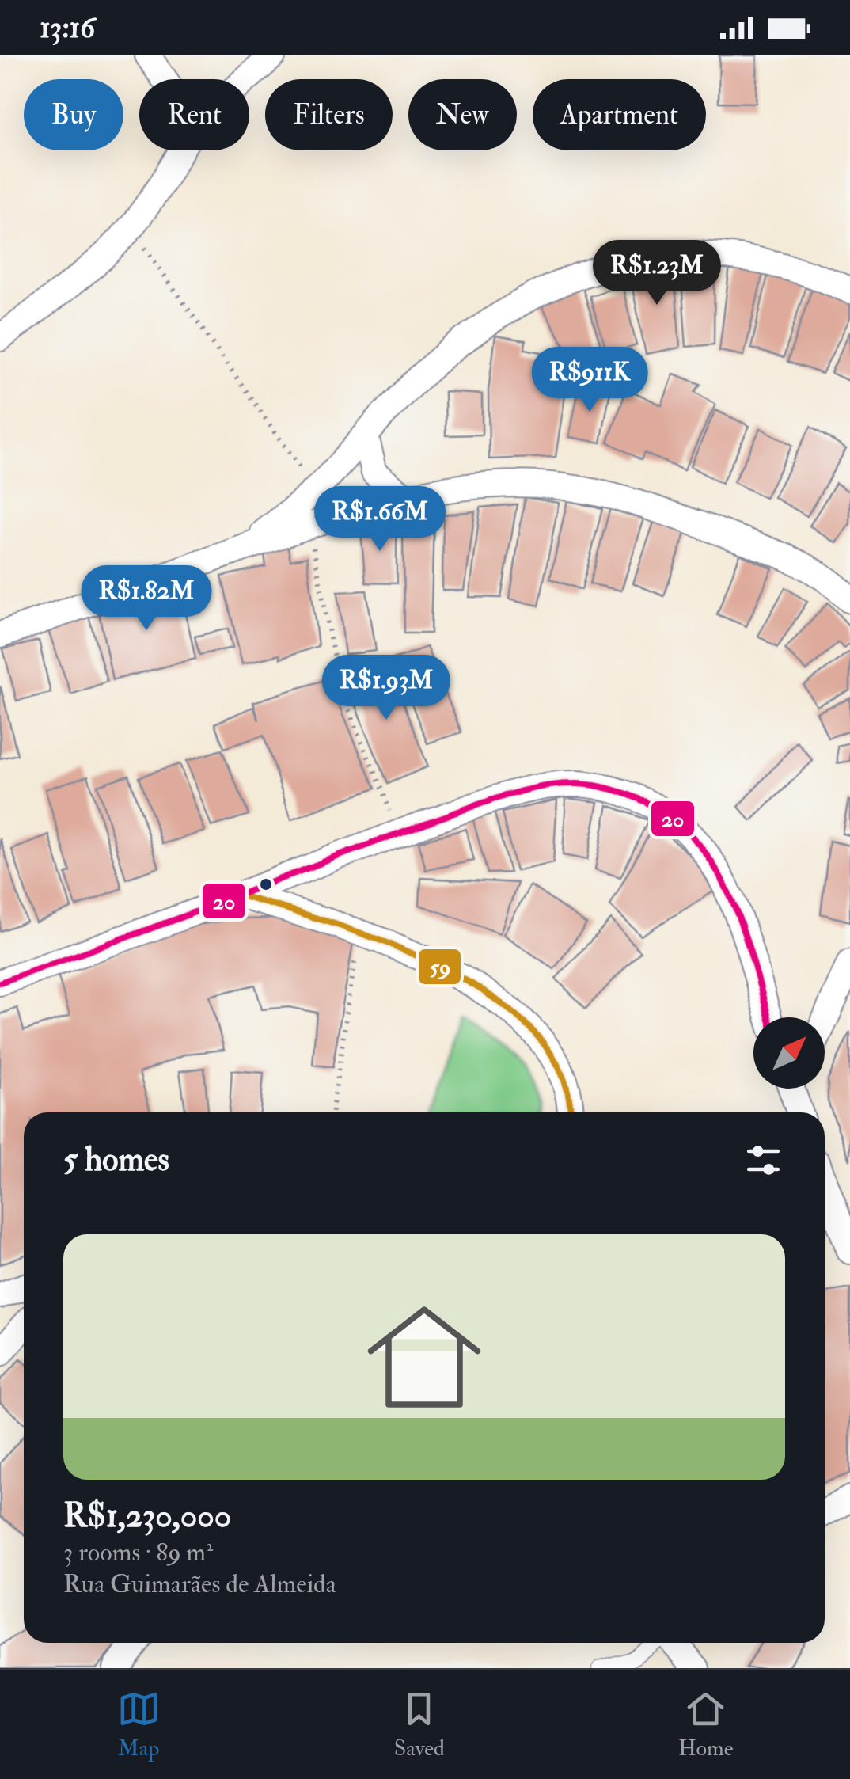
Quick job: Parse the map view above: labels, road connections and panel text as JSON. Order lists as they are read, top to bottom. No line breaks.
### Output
{"lines":["transit line 20","transit line 59"],"north":"top right","page":{"status":"13:16","chip":["Buy","Rent","Filters","New","Apartment"],"price":["R$1.23M","R$911K","R$1.66M","R$1.82M","R$1.93M"],"heading":"5 homes","list":[{"name":"R$1,230,000","note":"3 rooms · 89 m² · Rua Guimarães de Almeida"}],"tabs":["Map","Saved","Home"]}}
